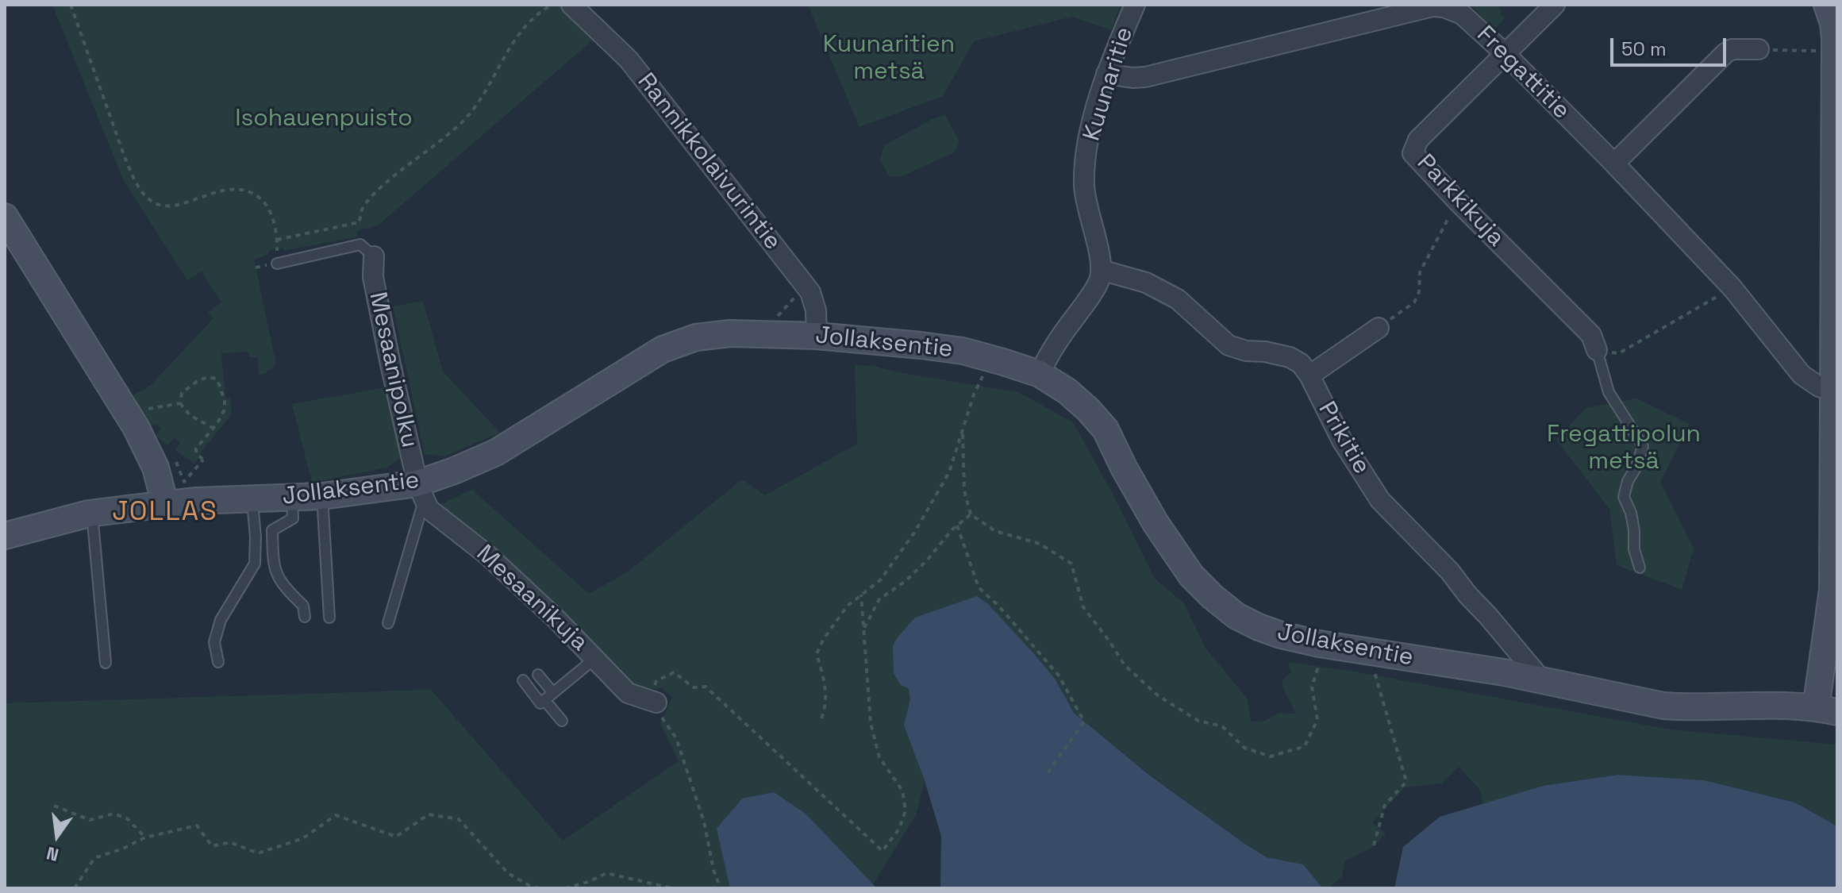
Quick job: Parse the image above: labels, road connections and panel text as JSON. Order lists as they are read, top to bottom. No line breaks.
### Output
{"streets":{"main road":["Jollaksentie"],"street":["Fregattitie","Kuunaritie","Rannikkolaivurintie","Parkkikuja","Mesaanipolku","Prikitie","Mesaanikuja"]},"crossings":[["Fregattitie","Kuunaritie"],["Fregattitie","Parkkikuja"],["Kuunaritie","Prikitie"],["Rannikkolaivurintie","Jollaksentie"],["Jollaksentie","Mesaanipolku"],["Jollaksentie","Prikitie"],["Jollaksentie","Mesaanikuja"],["Mesaanipolku","Mesaanikuja"]],"districts":["JOLLAS"],"parks":["Kuunaritien metsä","Isohauenpuisto","Fregattipolun metsä"],"scale_bar":"50 m","north":"bottom"}
